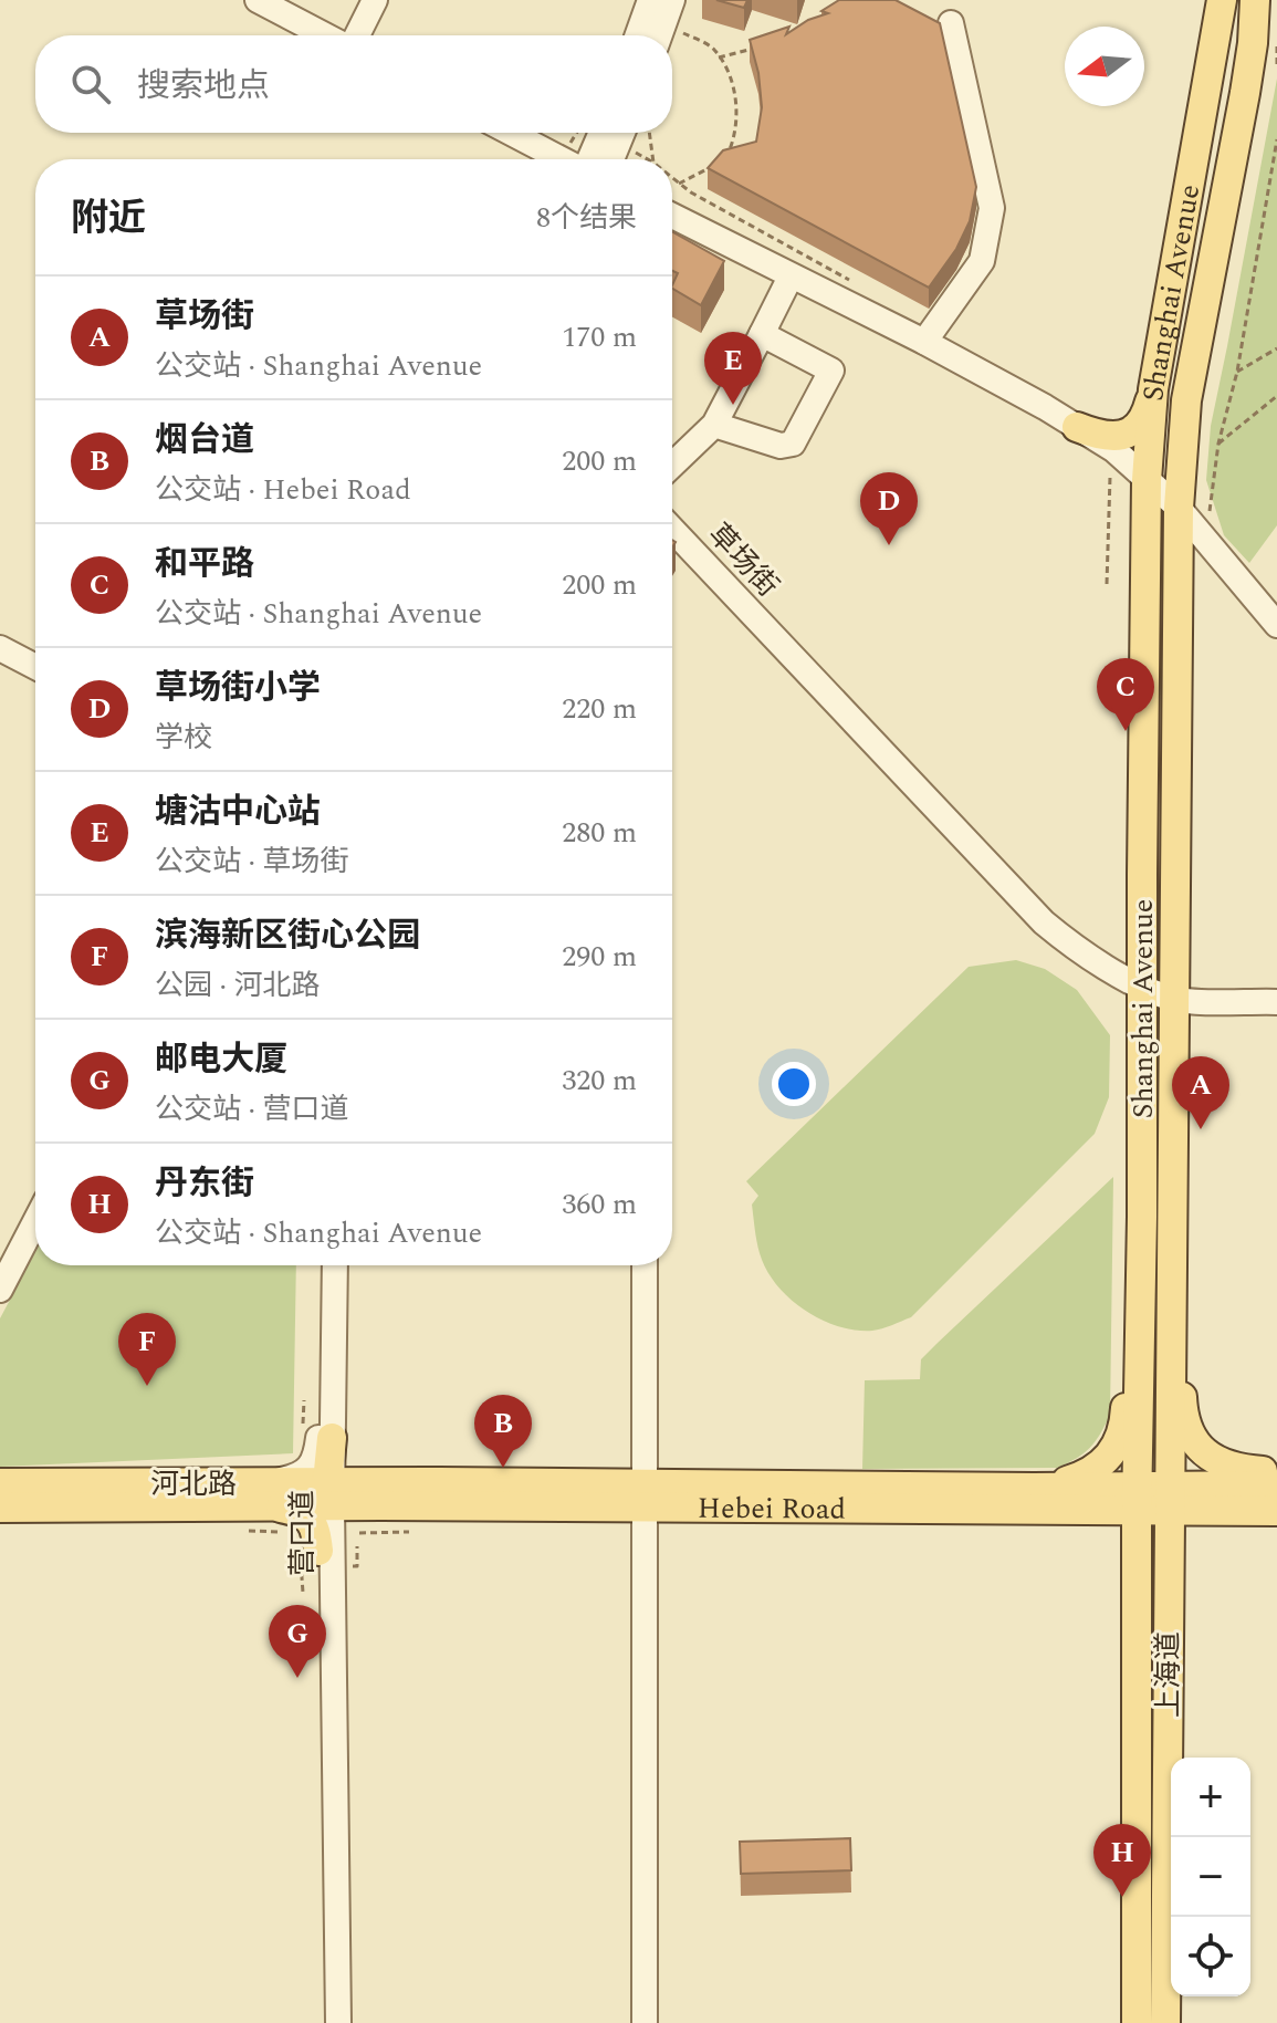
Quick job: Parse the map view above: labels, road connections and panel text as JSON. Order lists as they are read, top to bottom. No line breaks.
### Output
{"streets":{"main road":["Shanghai Avenue","河北路","Hebei Road","上海道"],"street":["草场街","营口道"]},"crossings":[["Shanghai Avenue","草场街"],["Shanghai Avenue","Hebei Road"],["Shanghai Avenue","上海道"],["Hebei Road","上海道"]],"north":"left","page":{"search":"搜索地点","heading":["附近","8个结果"],"list":[{"mark":"A","name":"草场街","note":"公交站 · Shanghai Avenue","value":"170 m"},{"mark":"B","name":"烟台道","note":"公交站 · Hebei Road","value":"200 m"},{"mark":"C","name":"和平路","note":"公交站 · Shanghai Avenue","value":"200 m"},{"mark":"D","name":"草场街小学","note":"学校","value":"220 m"},{"mark":"E","name":"塘沽中心站","note":"公交站 · 草场街","value":"280 m"},{"mark":"F","name":"滨海新区街心公园","note":"公园 · 河北路","value":"290 m"},{"mark":"G","name":"邮电大厦","note":"公交站 · 营口道","value":"320 m"},{"mark":"H","name":"丹东街","note":"公交站 · Shanghai Avenue","value":"360 m"}],"pins":["E","D","C","A","F","B","G","H"],"map_buttons":["+","−"]}}
